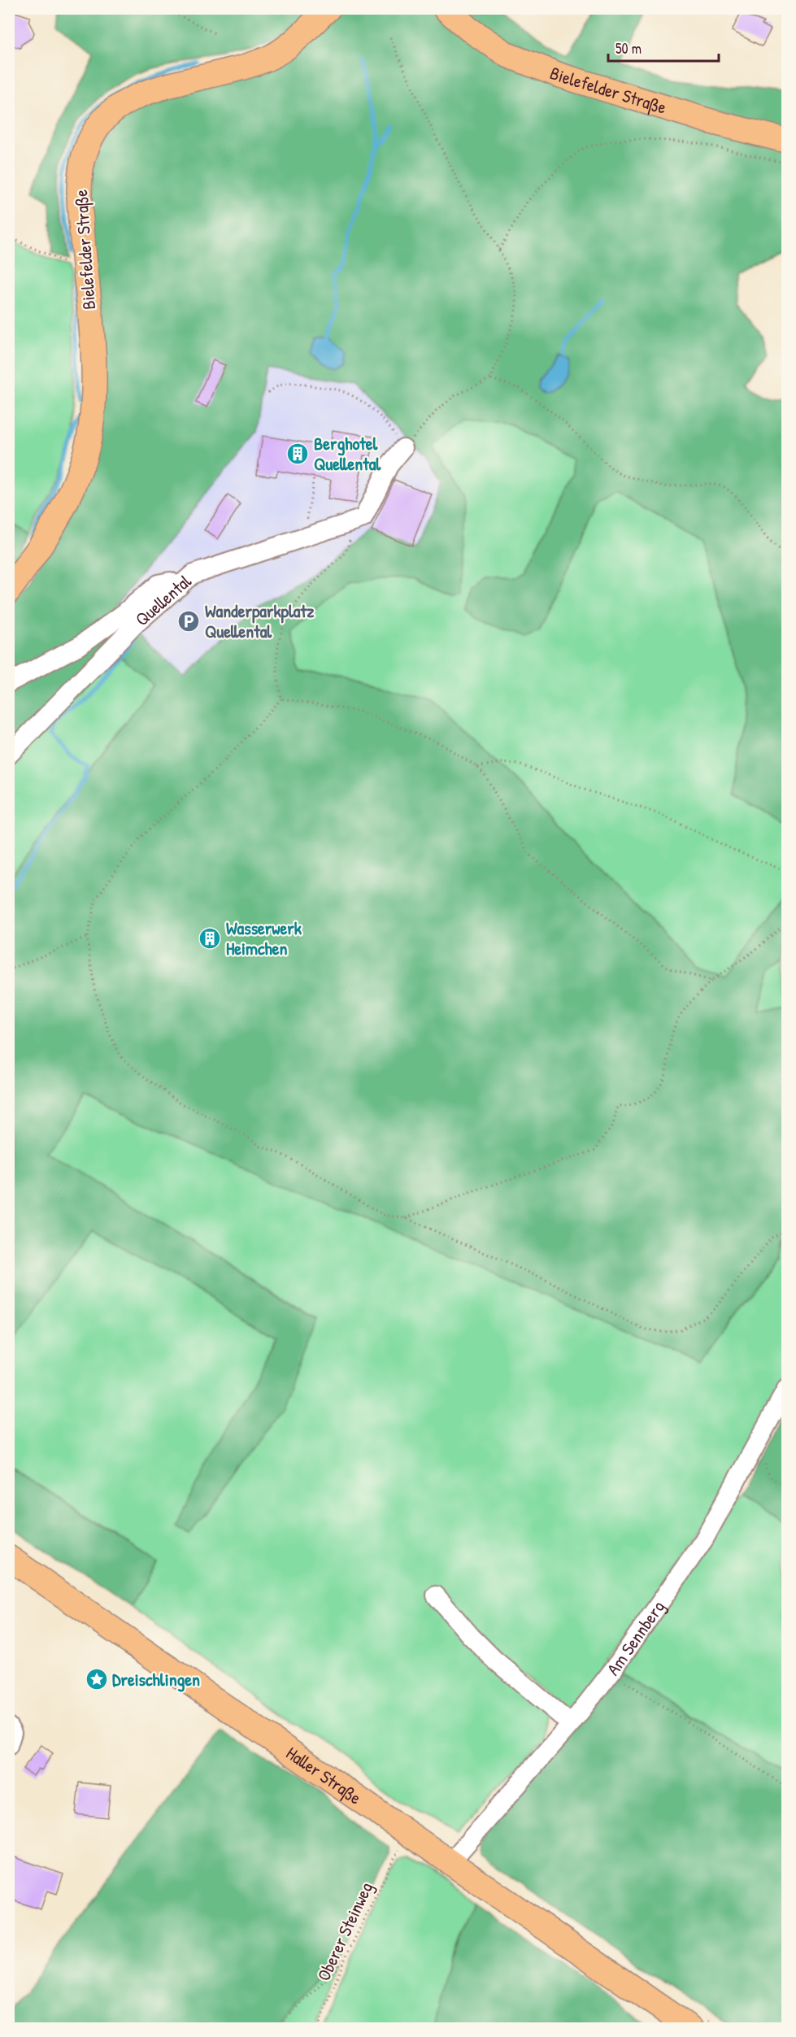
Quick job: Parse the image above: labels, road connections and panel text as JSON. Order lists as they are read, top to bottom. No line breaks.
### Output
{"streets":{"main road":["Bielefelder Straße","Haller Straße"],"street":["Quellental","Am Sennberg"],"path":["Oberer Steinweg"]},"crossings":[["Am Sennberg","Haller Straße"]],"places":{"building":["Berghotel Quellental","Wasserwerk Heimchen"],"parking":["Wanderparkplatz Quellental"],"place":["Dreischlingen"]},"scale_bar":"50 m"}
